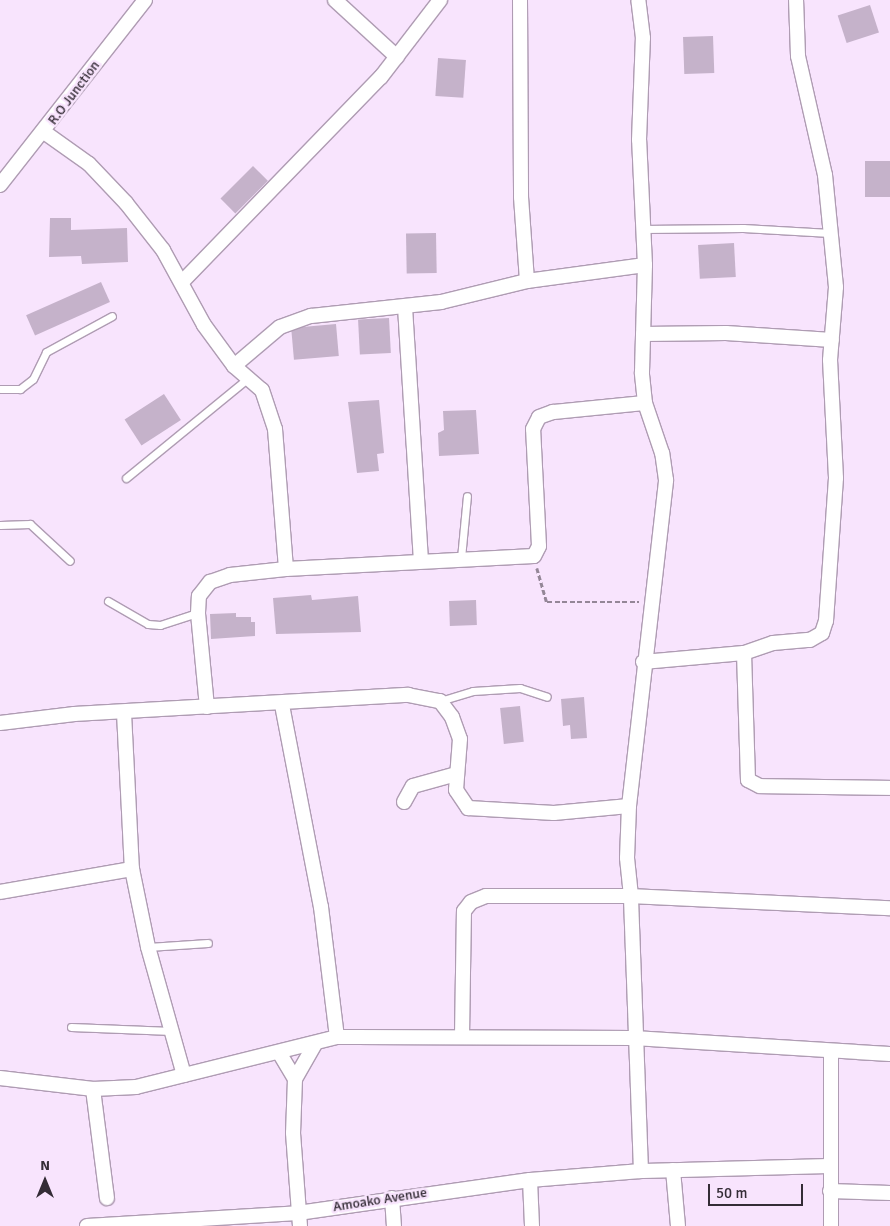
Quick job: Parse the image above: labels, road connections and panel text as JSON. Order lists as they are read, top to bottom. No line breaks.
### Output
{"streets":{"street":["R.O Junction","Amoako Avenue"]},"scale_bar":"50 m","north":"top"}
